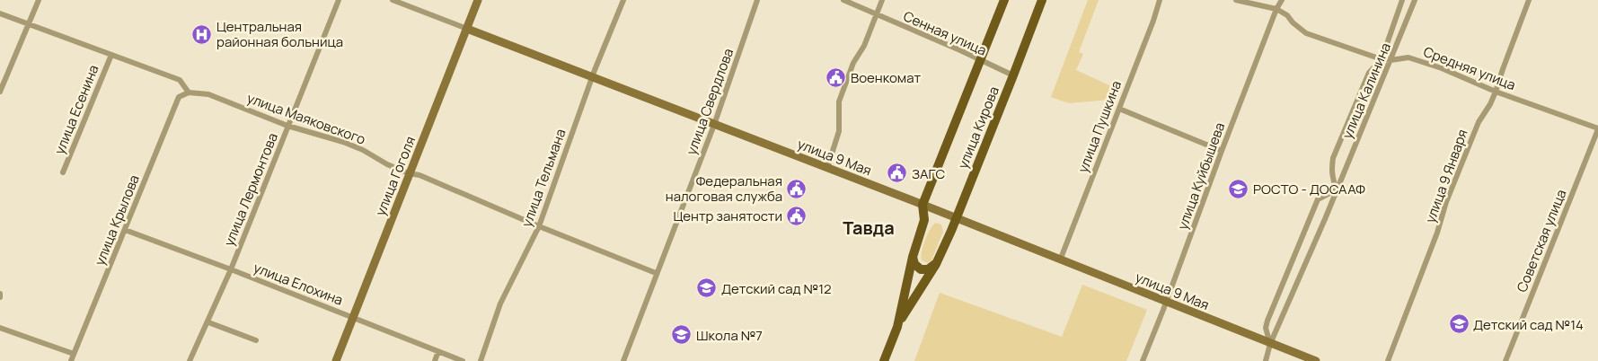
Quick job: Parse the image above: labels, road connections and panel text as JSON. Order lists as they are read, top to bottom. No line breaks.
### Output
{"streets":{"main road":["улица Кирова"],"street":["Сенная улица","Средняя улица","улица Калинина","улица Свердлова","улица Есенина","улица Маяковского","улица Пушкина","улица 9 Мая","улица Гоголя","улица Куйбышева","улица 9 Января","улица Тельмана","улица Лермонтова","улица Крылова","Советская улица","улица Елохина"]},"crossings":[["Сенная улица","улица Кирова"],["Средняя улица","улица Калинина"],["Средняя улица","улица Куйбышева"],["Средняя улица","улица 9 Января"],["Средняя улица","Советская улица"],["улица Калинина","улица 9 Мая"],["улица Свердлова","улица Маяковского"],["улица Свердлова","улица 9 Мая"],["улица Маяковского","улица Гоголя"],["улица Маяковского","улица Тельмана"],["улица Маяковского","улица Лермонтова"],["улица Маяковского","улица Крылова"],["улица Пушкина","улица 9 Мая"],["улица Кирова","улица 9 Мая"],["улица 9 Мая","улица Гоголя"],["улица 9 Мая","улица Куйбышева"],["улица 9 Мая","улица Тельмана"],["улица Гоголя","улица Елохина"],["улица Лермонтова","улица Елохина"],["улица Крылова","улица Елохина"]],"districts":["Тавда"],"places":{"hospital":["Центральная районная больница"],"public building":["Военкомат","ЗАГС","Федеральная налоговая служба","Центр занятости"],"school or university":["РОСТО - ДОСААФ","Детский сад №12","Детский сад №14","Школа №7"]}}
